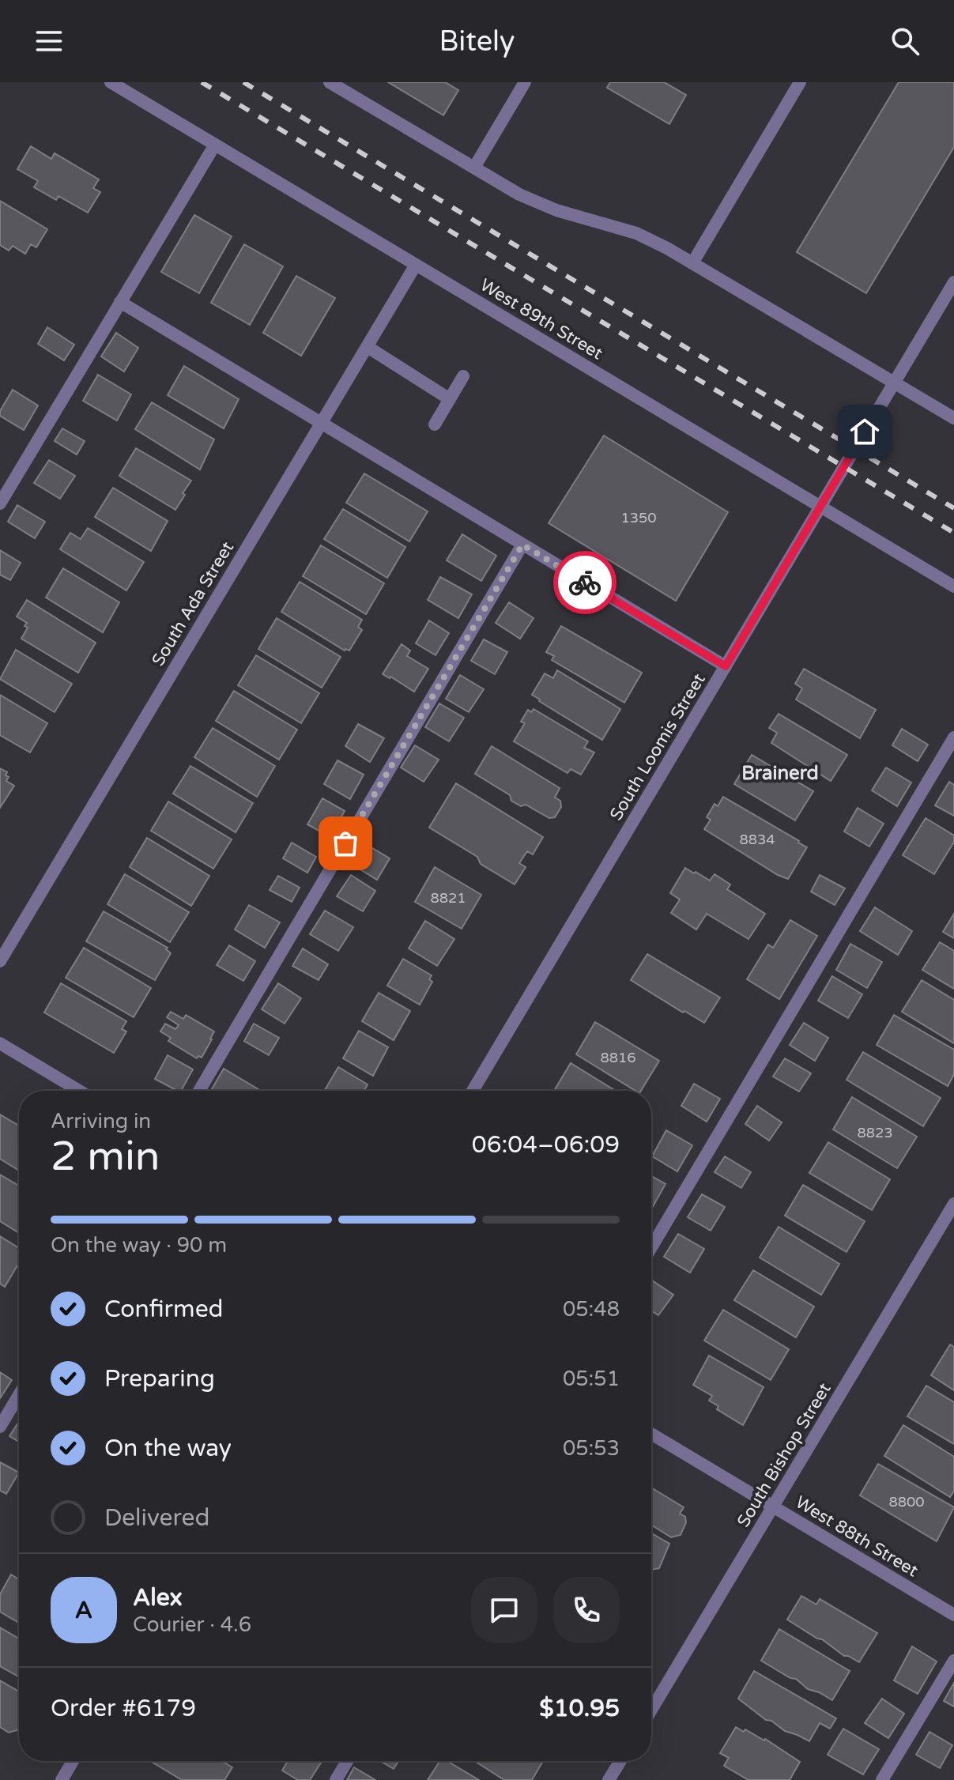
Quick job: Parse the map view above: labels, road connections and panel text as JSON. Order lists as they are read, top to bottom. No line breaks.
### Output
{"streets":{"street":["West 89th Street","South Ada Street","South Loomis Street","South Bishop Street","West 88th Street"]},"crossings":[["West 89th Street","South Ada Street"],["West 89th Street","South Loomis Street"],["South Bishop Street","West 88th Street"]],"districts":["Brainerd"],"house_numbers":["1350","8834","8821","8816","8823","8800"],"page":{"header":"Bitely","heading":["2 min","Arriving in","06:04–06:09"],"panel":["Alex","Courier · 4.6","Order #6179","$10.95"],"bar":"On the way · 90 m","list":[["Confirmed","05:48"],["Preparing","05:51"],["On the way","05:53"],"Delivered"],"round":"A"}}
